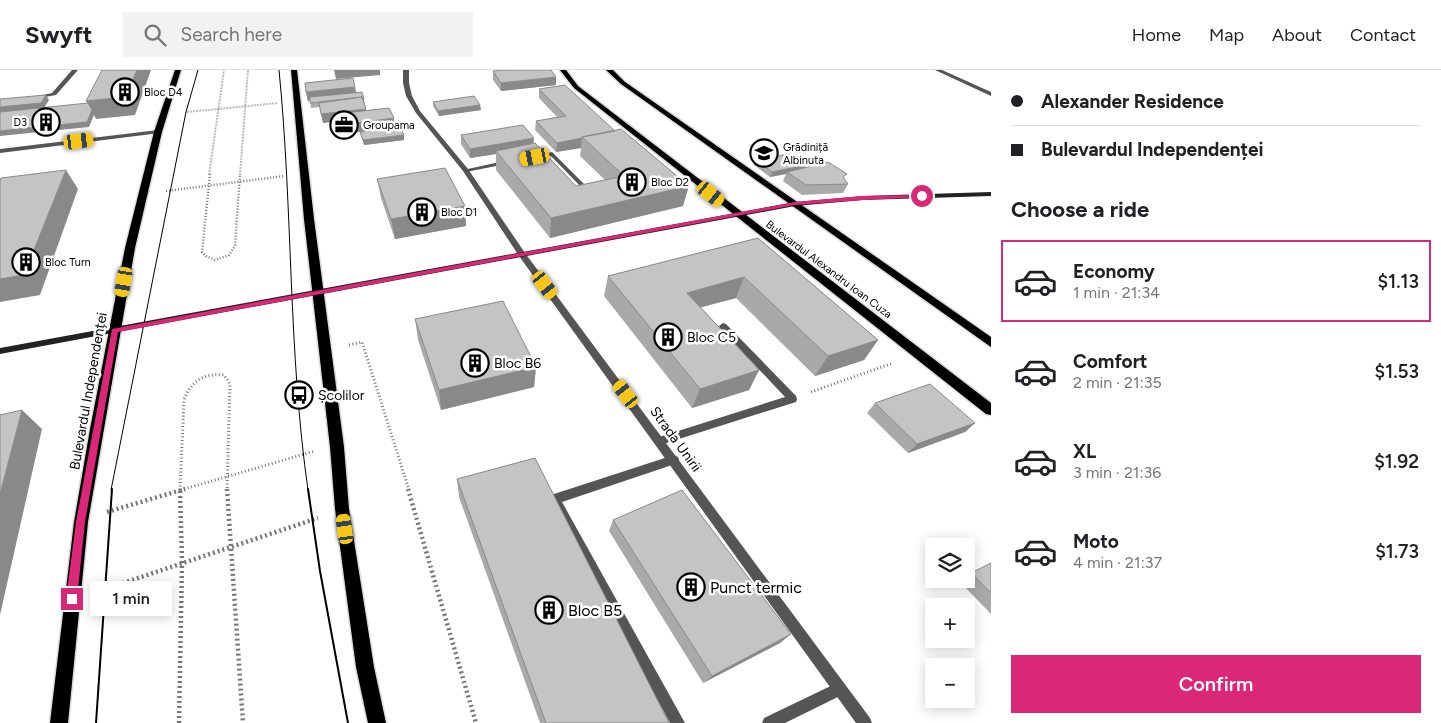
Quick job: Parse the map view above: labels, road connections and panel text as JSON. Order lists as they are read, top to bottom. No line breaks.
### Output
{"streets":{"main road":["Bulevardul Alexandru Ioan Cuza","Bulevardul Independenței"],"street":["Strada Unirii"]},"places":{"building":["Bloc D4","D3","Bloc D2","Bloc D1","Bloc Turn","Bloc C5","Bloc B6","Punct termic","Bloc B5"],"office":["Groupama"],"school or university":["Grădiniță Albinuta"],"bus stop":["Școlilor"]},"page":{"header":"Swyft","search":"Search here","nav":["Home","Map","About","Contact"],"banner":["Alexander Residence","Bulevardul Independenței"],"heading":"Choose a ride","list":[{"name":"Economy","note":"1 min · 21:34","value":"$1.13"},{"name":"Comfort","note":"2 min · 21:35","value":"$1.53"},{"name":"XL","note":"3 min · 21:36","value":"$1.92"},{"name":"Moto","note":"4 min · 21:37","value":"$1.73"}],"map_buttons":["+","−"],"bubble":"1 min","buttons":"Confirm"}}
